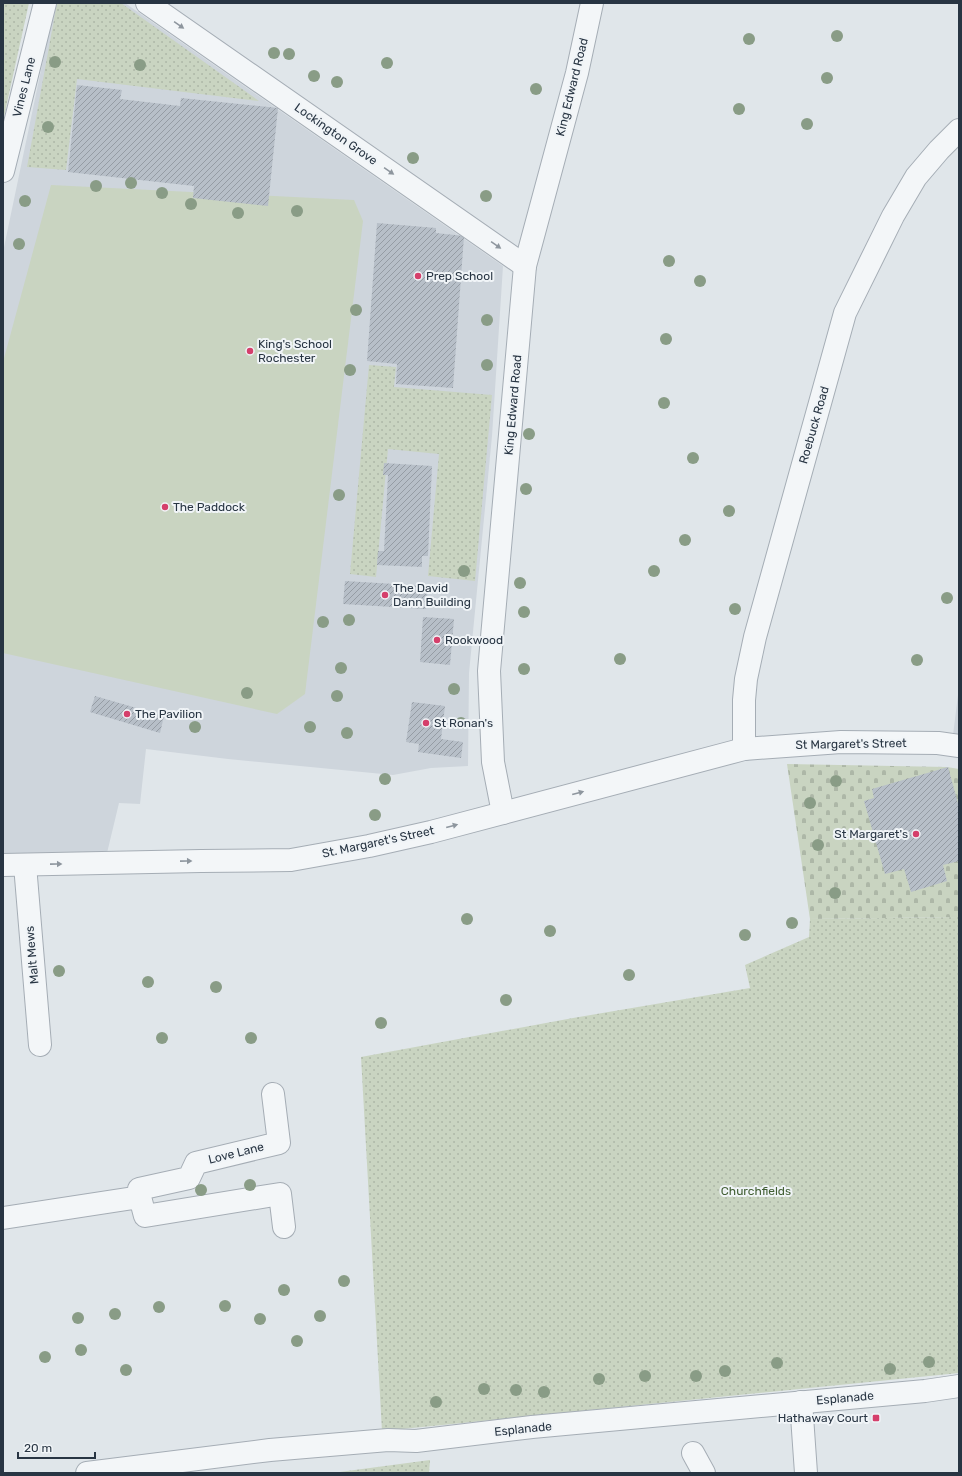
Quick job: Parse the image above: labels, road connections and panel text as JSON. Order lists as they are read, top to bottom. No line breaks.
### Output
{"streets":{"street":["Vines Lane","King Edward Road","Lockington Grove","Roebuck Road","St Margaret's Street","St. Margaret's Street","Malt Mews","Love Lane","Esplanade"]},"crossings":[["King Edward Road","Lockington Grove"],["King Edward Road","St. Margaret's Street"],["Roebuck Road","St Margaret's Street"],["Roebuck Road","St. Margaret's Street"],["St Margaret's Street","St. Margaret's Street"],["St. Margaret's Street","Malt Mews"]],"one_way":["Lockington Grove","St. Margaret's Street"],"parks":["Churchfields"],"places":{"other":["Prep School","King's School Rochester","The Paddock","The David Dann Building","Rookwood","The Pavilion","St Ronan's","St Margaret's"],"transit":["Hathaway Court"]},"scale_bar":"20 m"}
